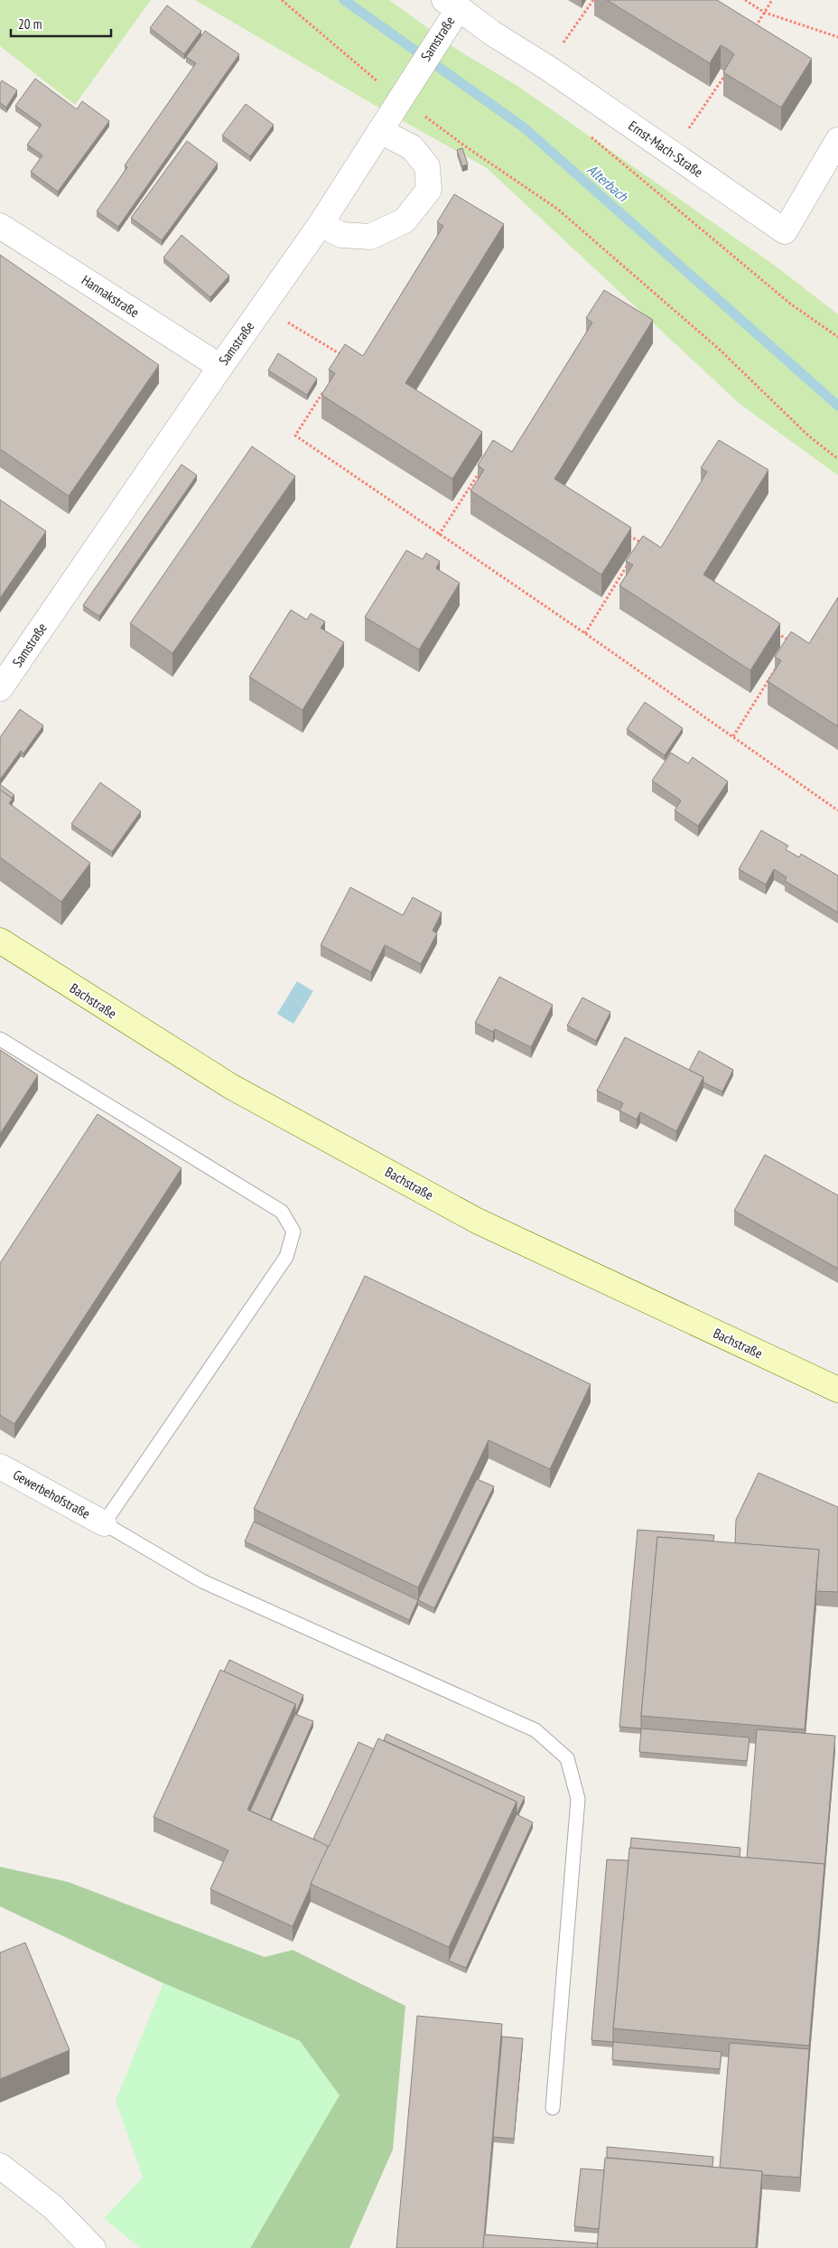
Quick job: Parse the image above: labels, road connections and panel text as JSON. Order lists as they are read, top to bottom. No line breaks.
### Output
{"streets":{"street":["Samstraße","Ernst-Mach-Straße","Hannakstraße","Bachstraße","Gewerbehofstraße"]},"crossings":[["Samstraße","Ernst-Mach-Straße"],["Samstraße","Hannakstraße"]],"water":["Alterbach"],"scale_bar":"20 m"}
